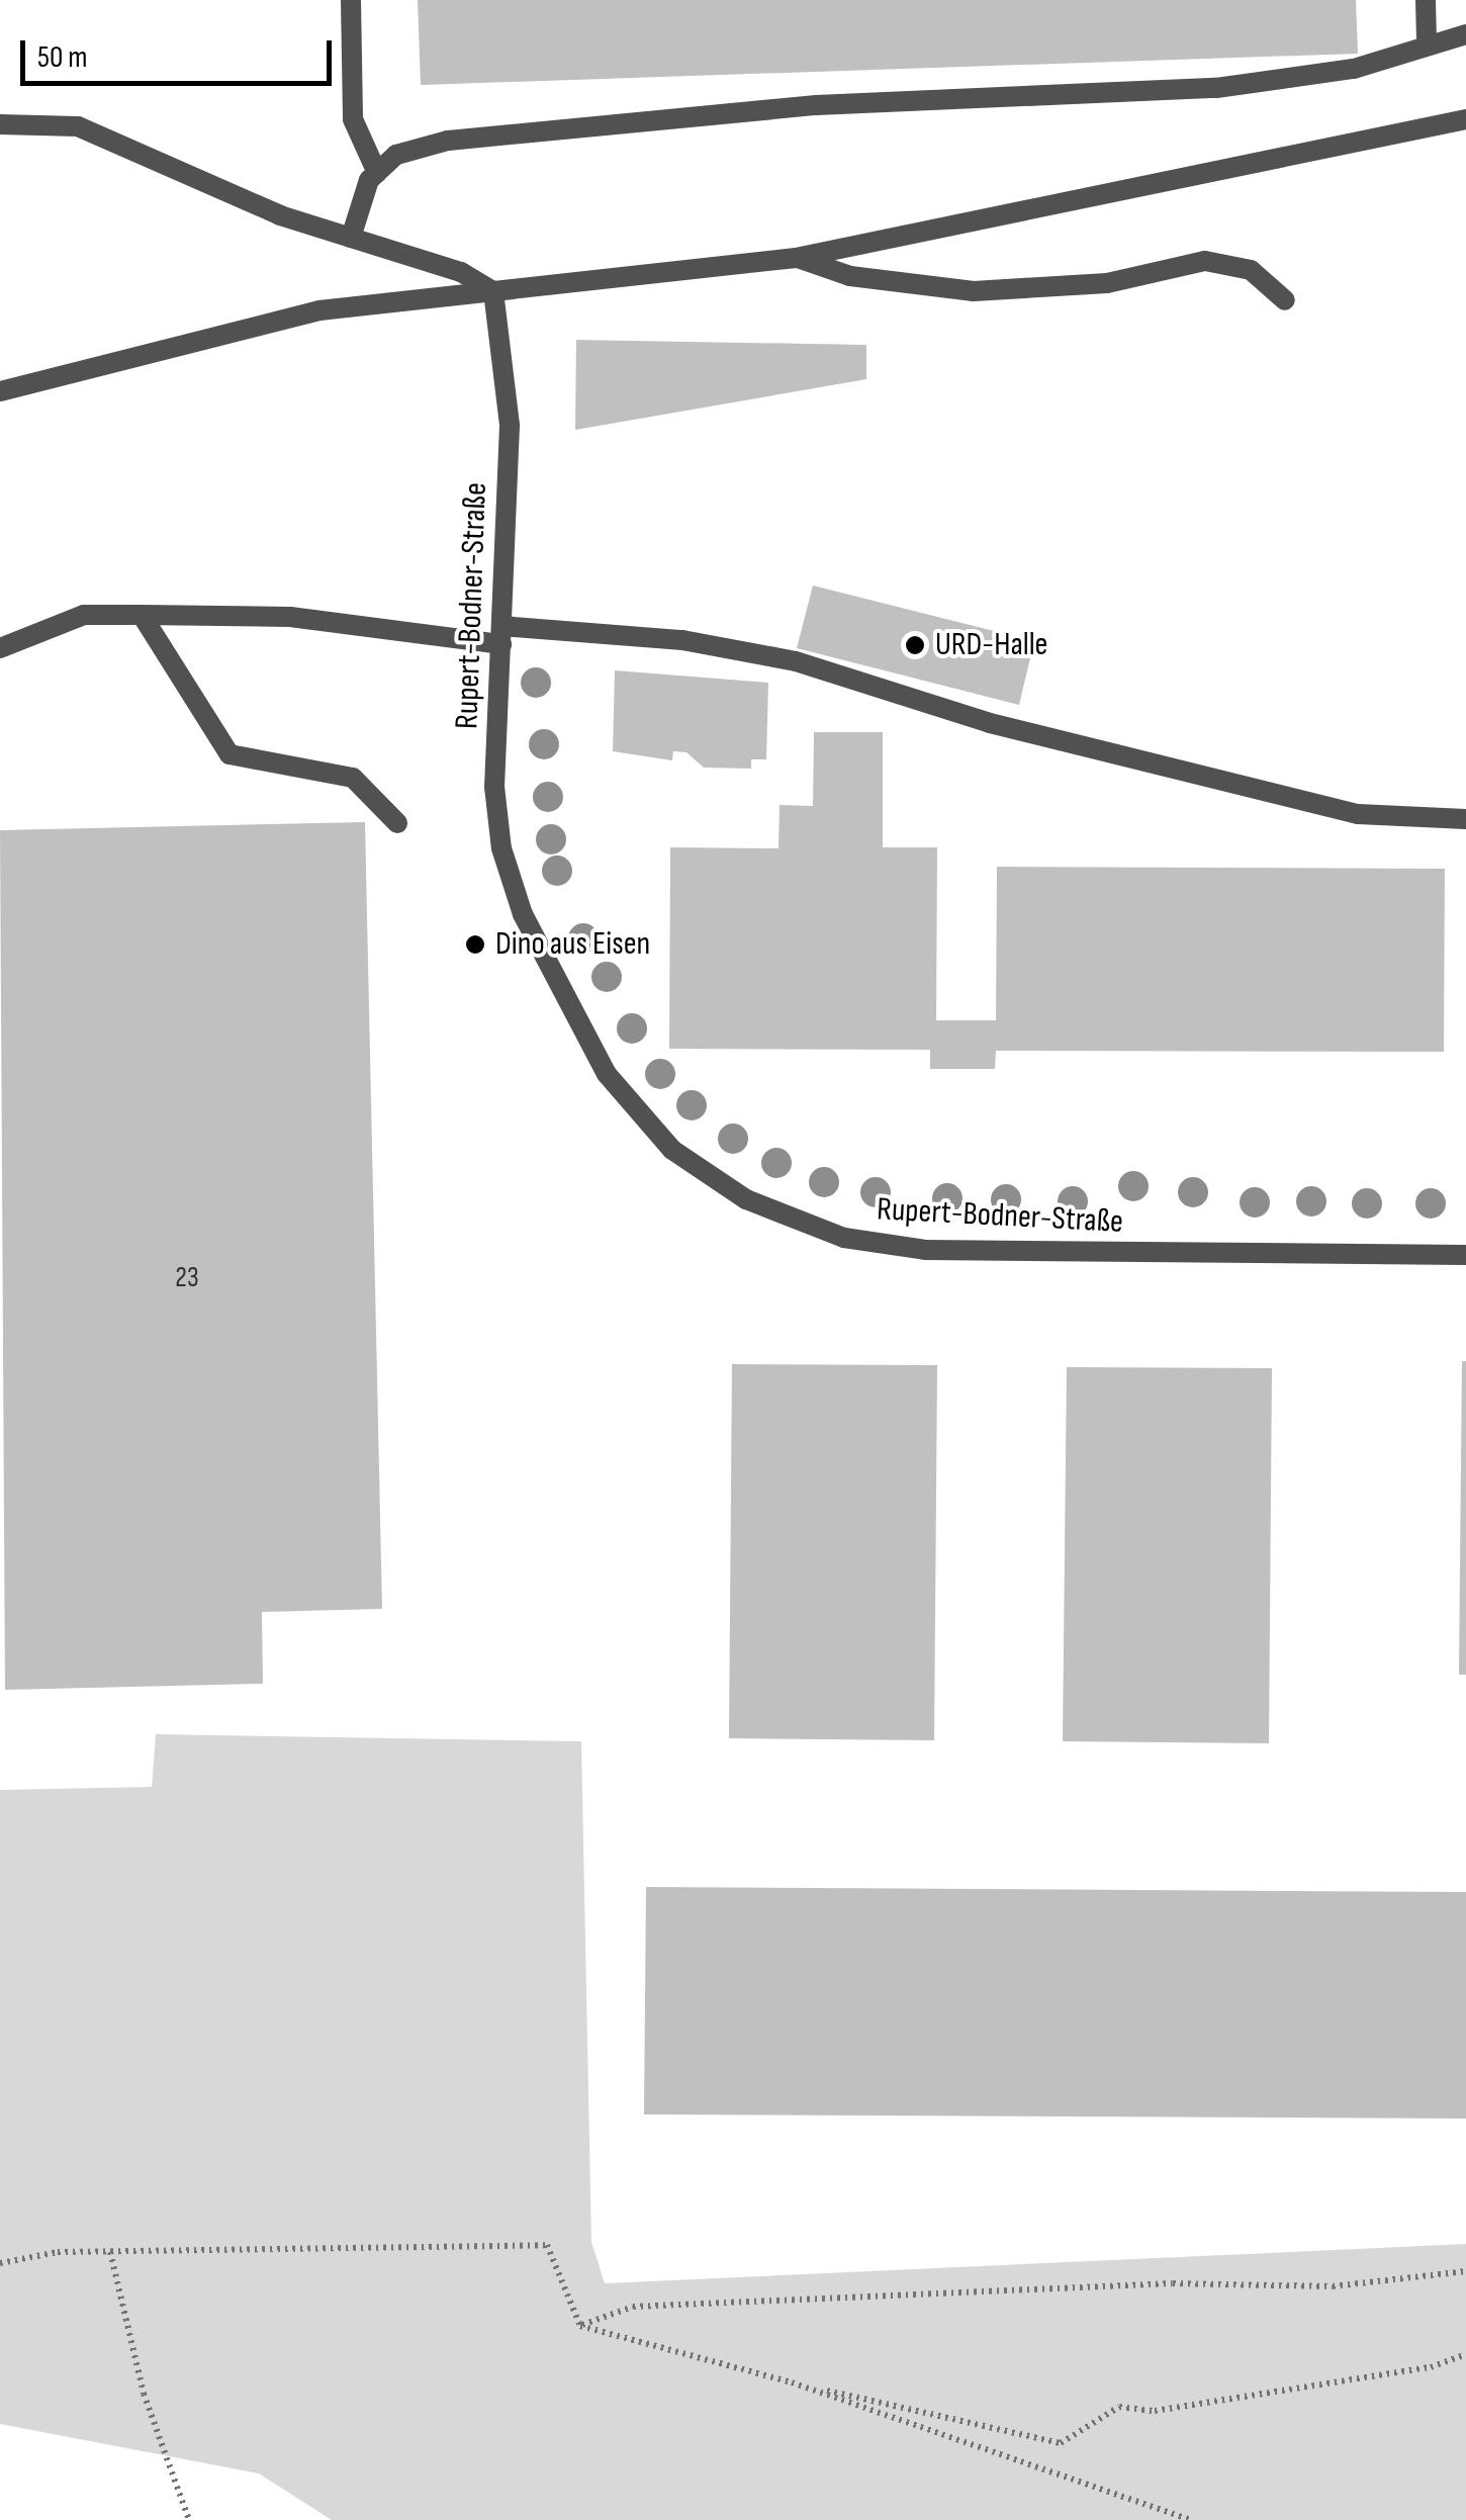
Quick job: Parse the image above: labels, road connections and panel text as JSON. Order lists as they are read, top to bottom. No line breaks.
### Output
{"streets":{"street":["Rupert-Bodner-Straße"]},"places":["URD-Halle","Dino aus Eisen"],"house_numbers":["23"],"scale_bar":"50 m"}
